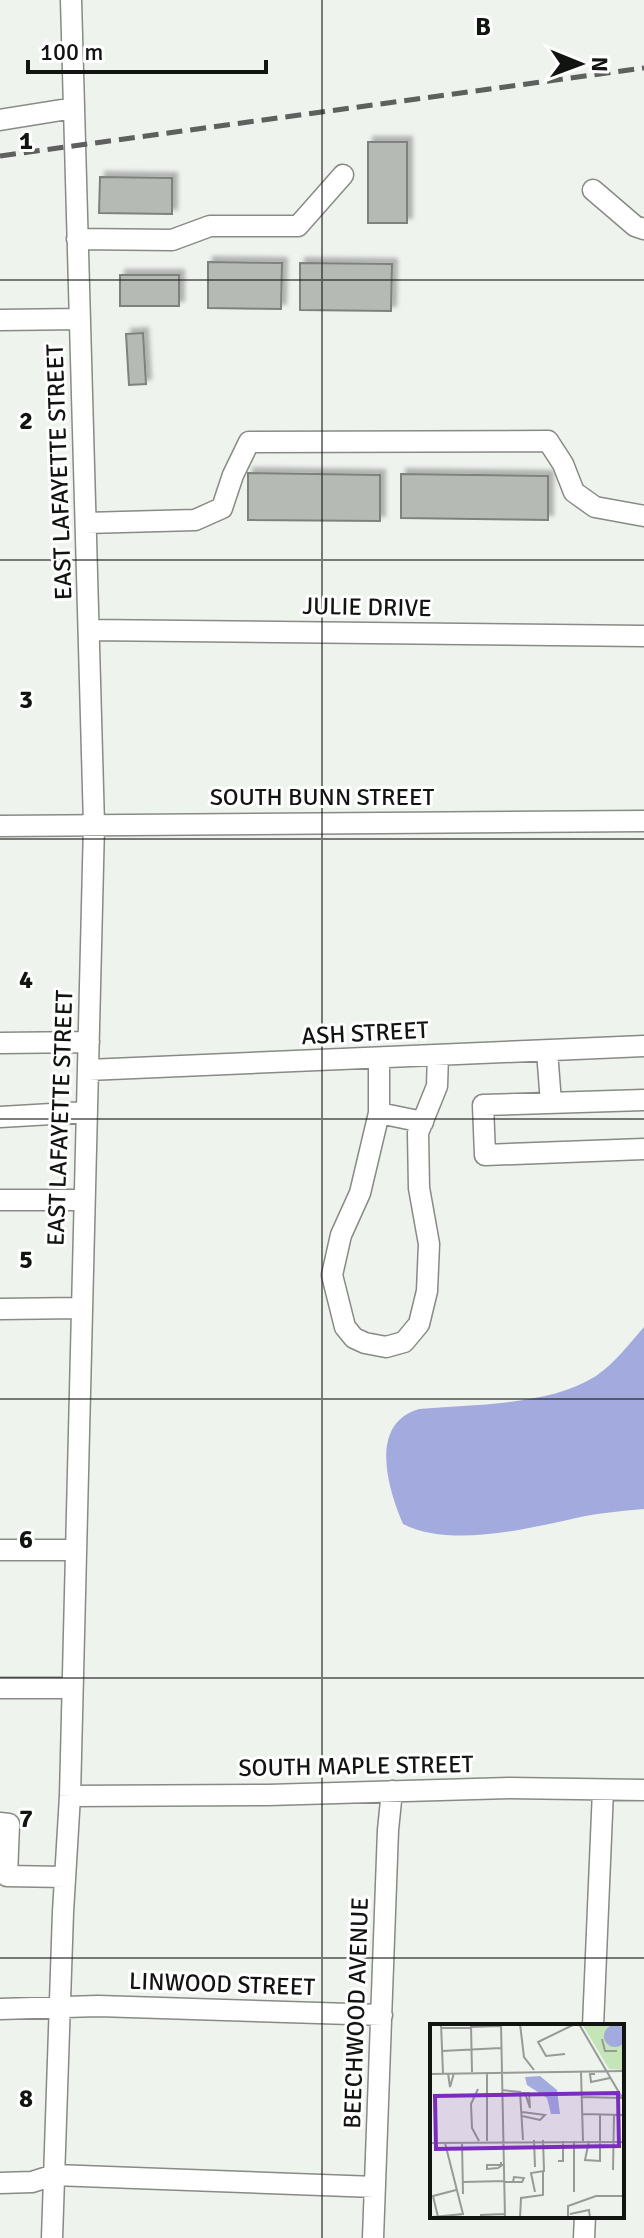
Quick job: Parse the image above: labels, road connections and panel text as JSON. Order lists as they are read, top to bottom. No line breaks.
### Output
{"streets":{"street":["EAST LAFAYETTE STREET","JULIE DRIVE","SOUTH BUNN STREET","ASH STREET","SOUTH MAPLE STREET","LINWOOD STREET","BEECHWOOD AVENUE"]},"crossings":[["EAST LAFAYETTE STREET","JULIE DRIVE"],["EAST LAFAYETTE STREET","SOUTH BUNN STREET"],["EAST LAFAYETTE STREET","ASH STREET"],["EAST LAFAYETTE STREET","SOUTH MAPLE STREET"],["EAST LAFAYETTE STREET","LINWOOD STREET"],["SOUTH MAPLE STREET","BEECHWOOD AVENUE"],["LINWOOD STREET","BEECHWOOD AVENUE"]],"scale_bar":"100 m","north":"right","grid":{"columns":["B"],"rows":["1","2","3","4","5","6","7","8"]}}
